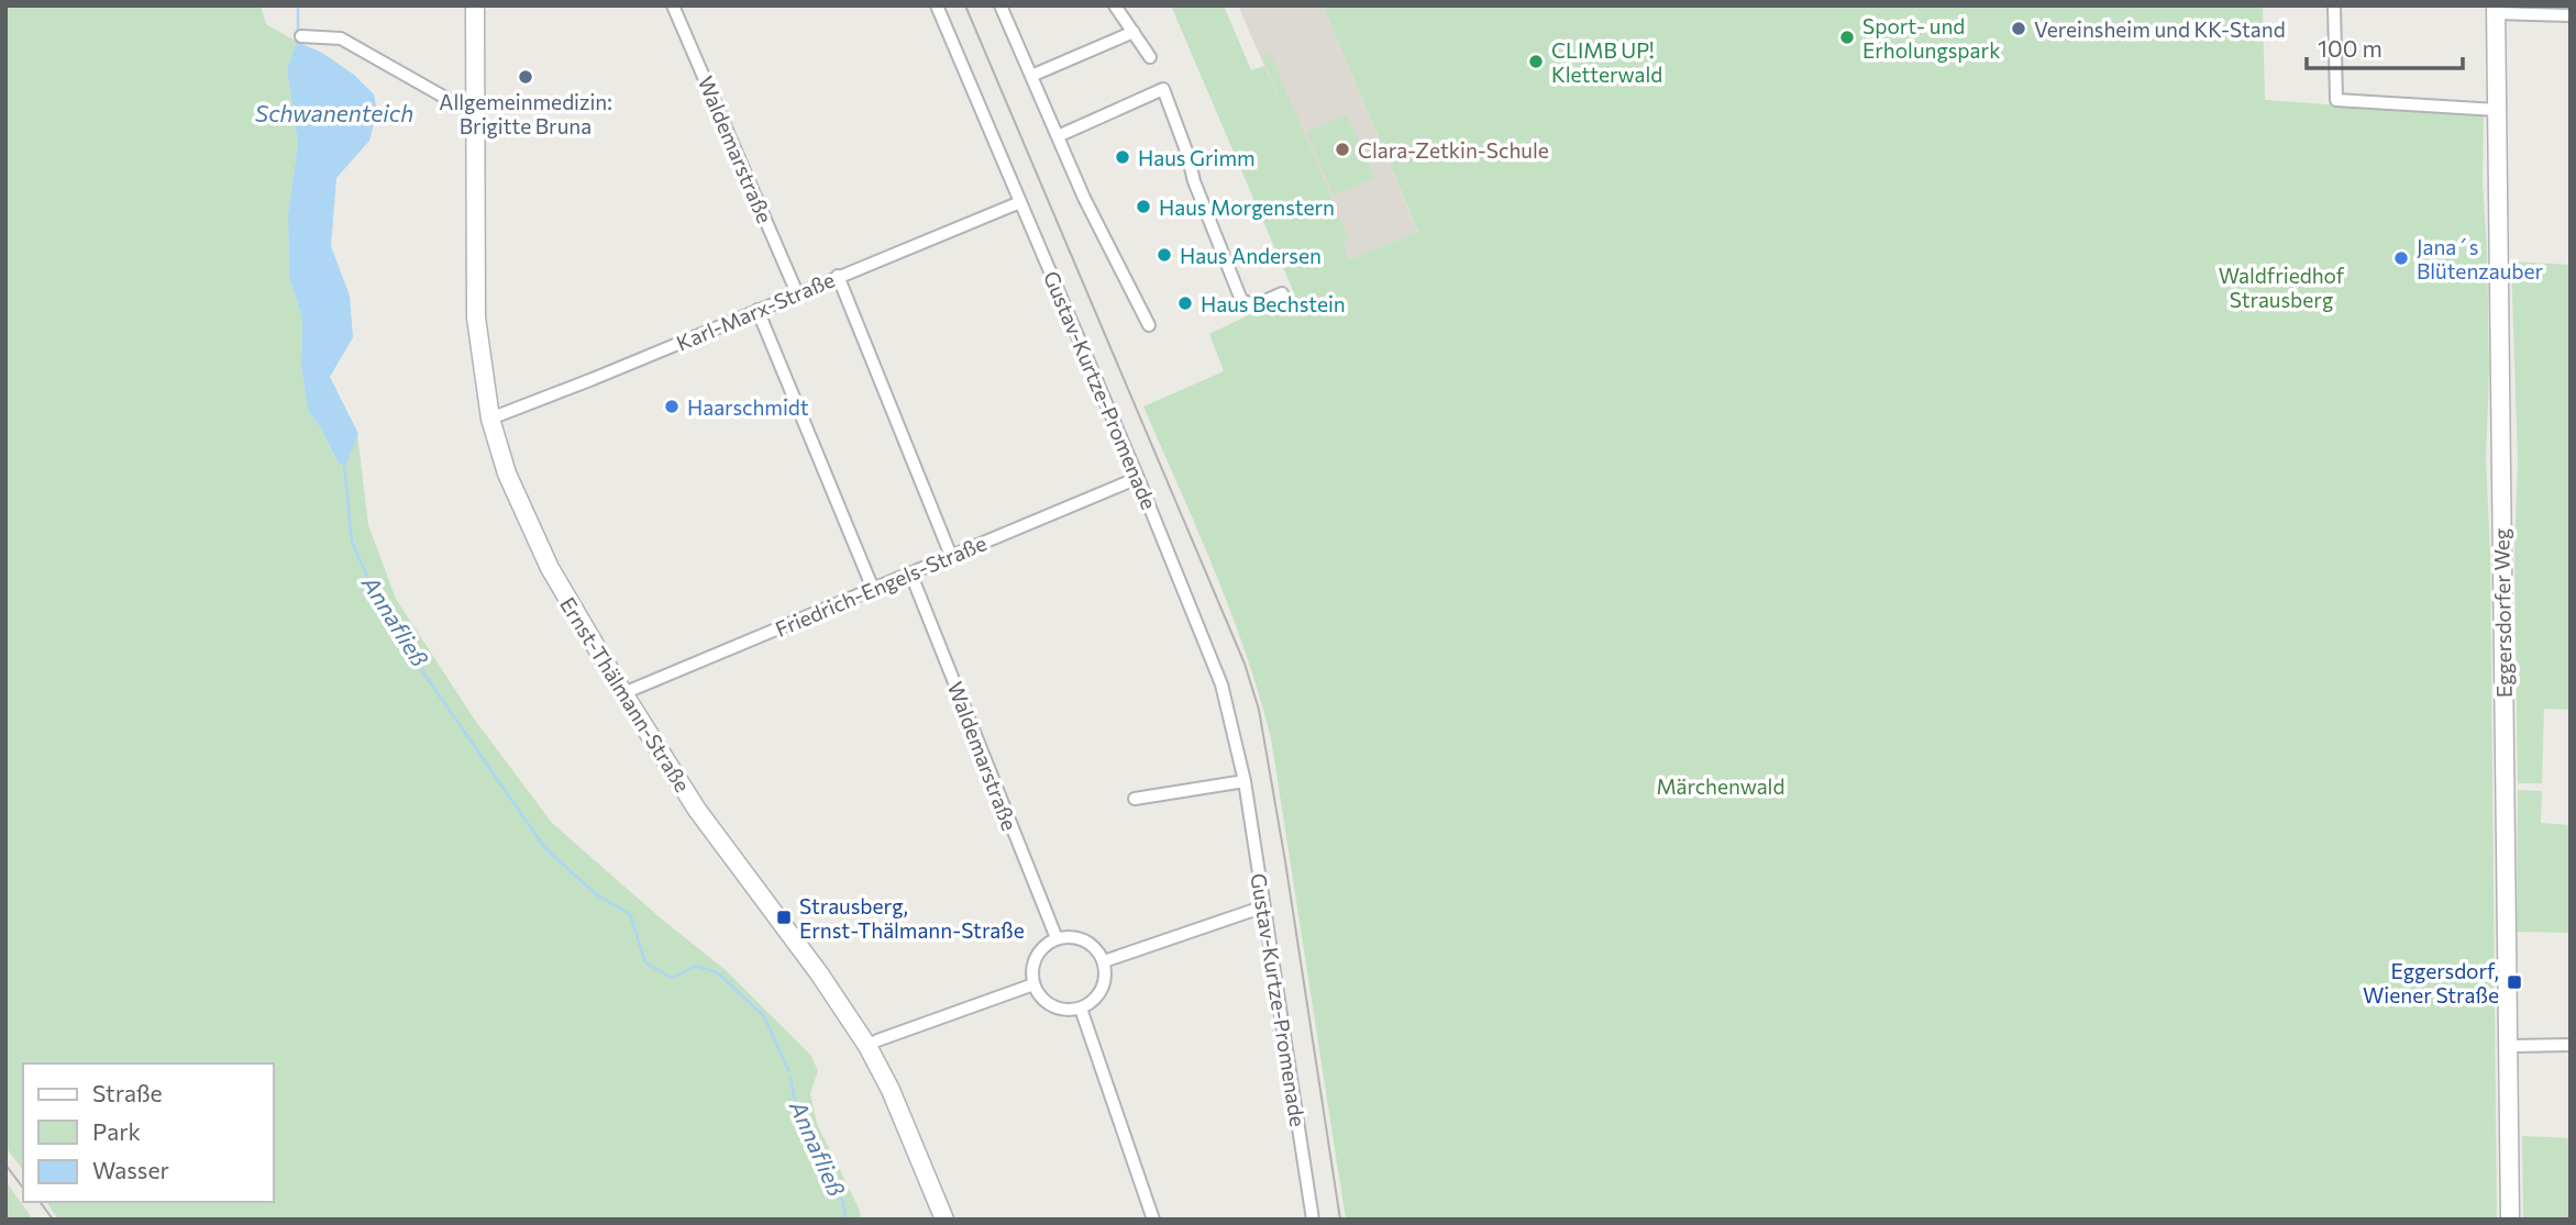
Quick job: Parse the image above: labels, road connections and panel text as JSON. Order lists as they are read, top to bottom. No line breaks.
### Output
{"streets":{"main road":["Eggersdorfer Weg","Ernst-Thälmann-Straße"],"street":["Waldemarstraße","Karl-Marx-Straße","Gustav-Kurtze-Promenade","Friedrich-Engels-Straße"]},"crossings":[["Waldemarstraße","Karl-Marx-Straße"],["Waldemarstraße","Friedrich-Engels-Straße"],["Karl-Marx-Straße","Gustav-Kurtze-Promenade"],["Karl-Marx-Straße","Ernst-Thälmann-Straße"],["Gustav-Kurtze-Promenade","Friedrich-Engels-Straße"],["Friedrich-Engels-Straße","Ernst-Thälmann-Straße"]],"water":["Schwanenteich","Annafließ"],"parks":["Waldfriedhof Strausberg","Märchenwald"],"places":{"other":["Vereinsheim und KK-Stand","Sport- und Erholungspark","CLIMB UP! Kletterwald","Allgemeinmedizin: Brigitte Bruna","Clara-Zetkin-Schule","Haus Grimm","Haus Morgenstern","Haus Andersen","Jana´s Blütenzauber","Haus Bechstein","Haarschmidt"],"transit":["Strausberg, Ernst-Thälmann-Straße","Eggersdorf, Wiener Straße"]},"legend":["Straße","Park","Wasser"],"scale_bar":"100 m"}
